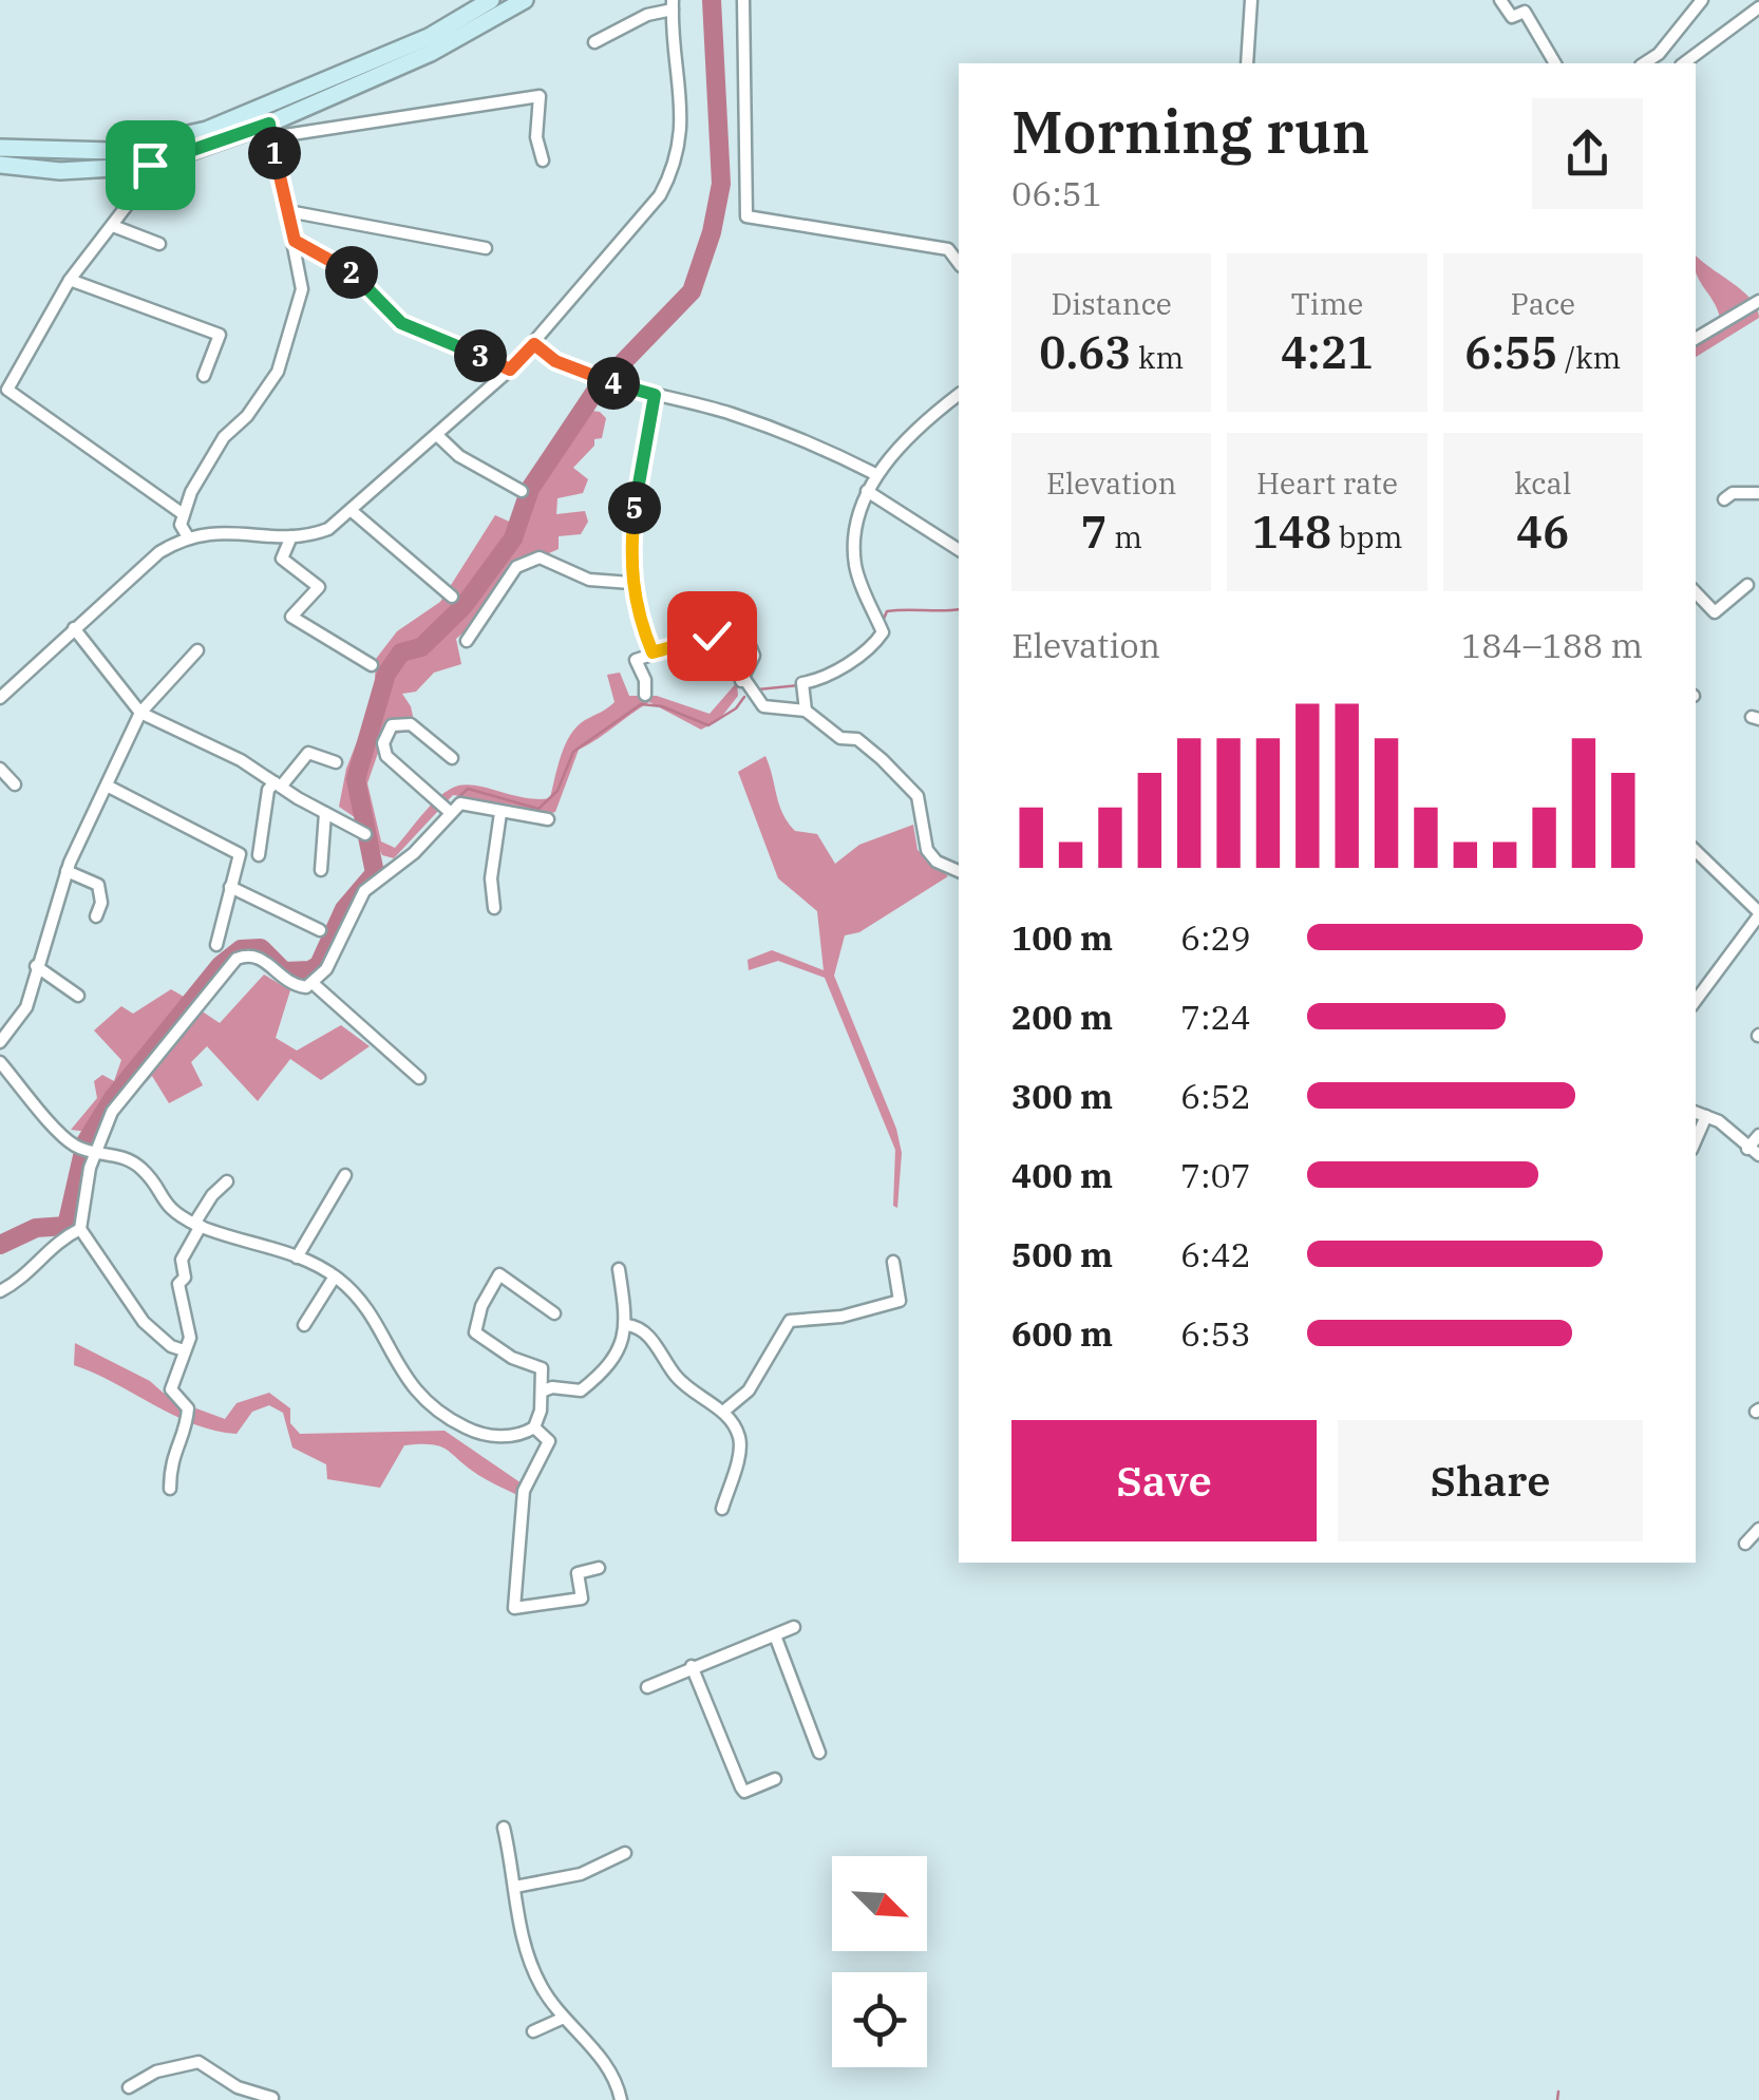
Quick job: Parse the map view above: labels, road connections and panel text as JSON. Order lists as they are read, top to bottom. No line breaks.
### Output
{"north":"bottom right","page":{"heading":["Morning run","06:51"],"pins":["1","2","3","4","5"],"stats":[["Distance","0.63 km"],["Time","4:21"],["Pace","6:55 /km"],["Elevation","7 m"],["Heart rate","148 bpm"],["kcal","46"]],"chart":["Elevation","184–188 m"],"list":[{"name":"100 m","note":"6:29"},{"name":"200 m","note":"7:24"},{"name":"300 m","note":"6:52"},{"name":"400 m","note":"7:07"},{"name":"500 m","note":"6:42"},{"name":"600 m","note":"6:53"}],"buttons":["Save","Share"]}}
